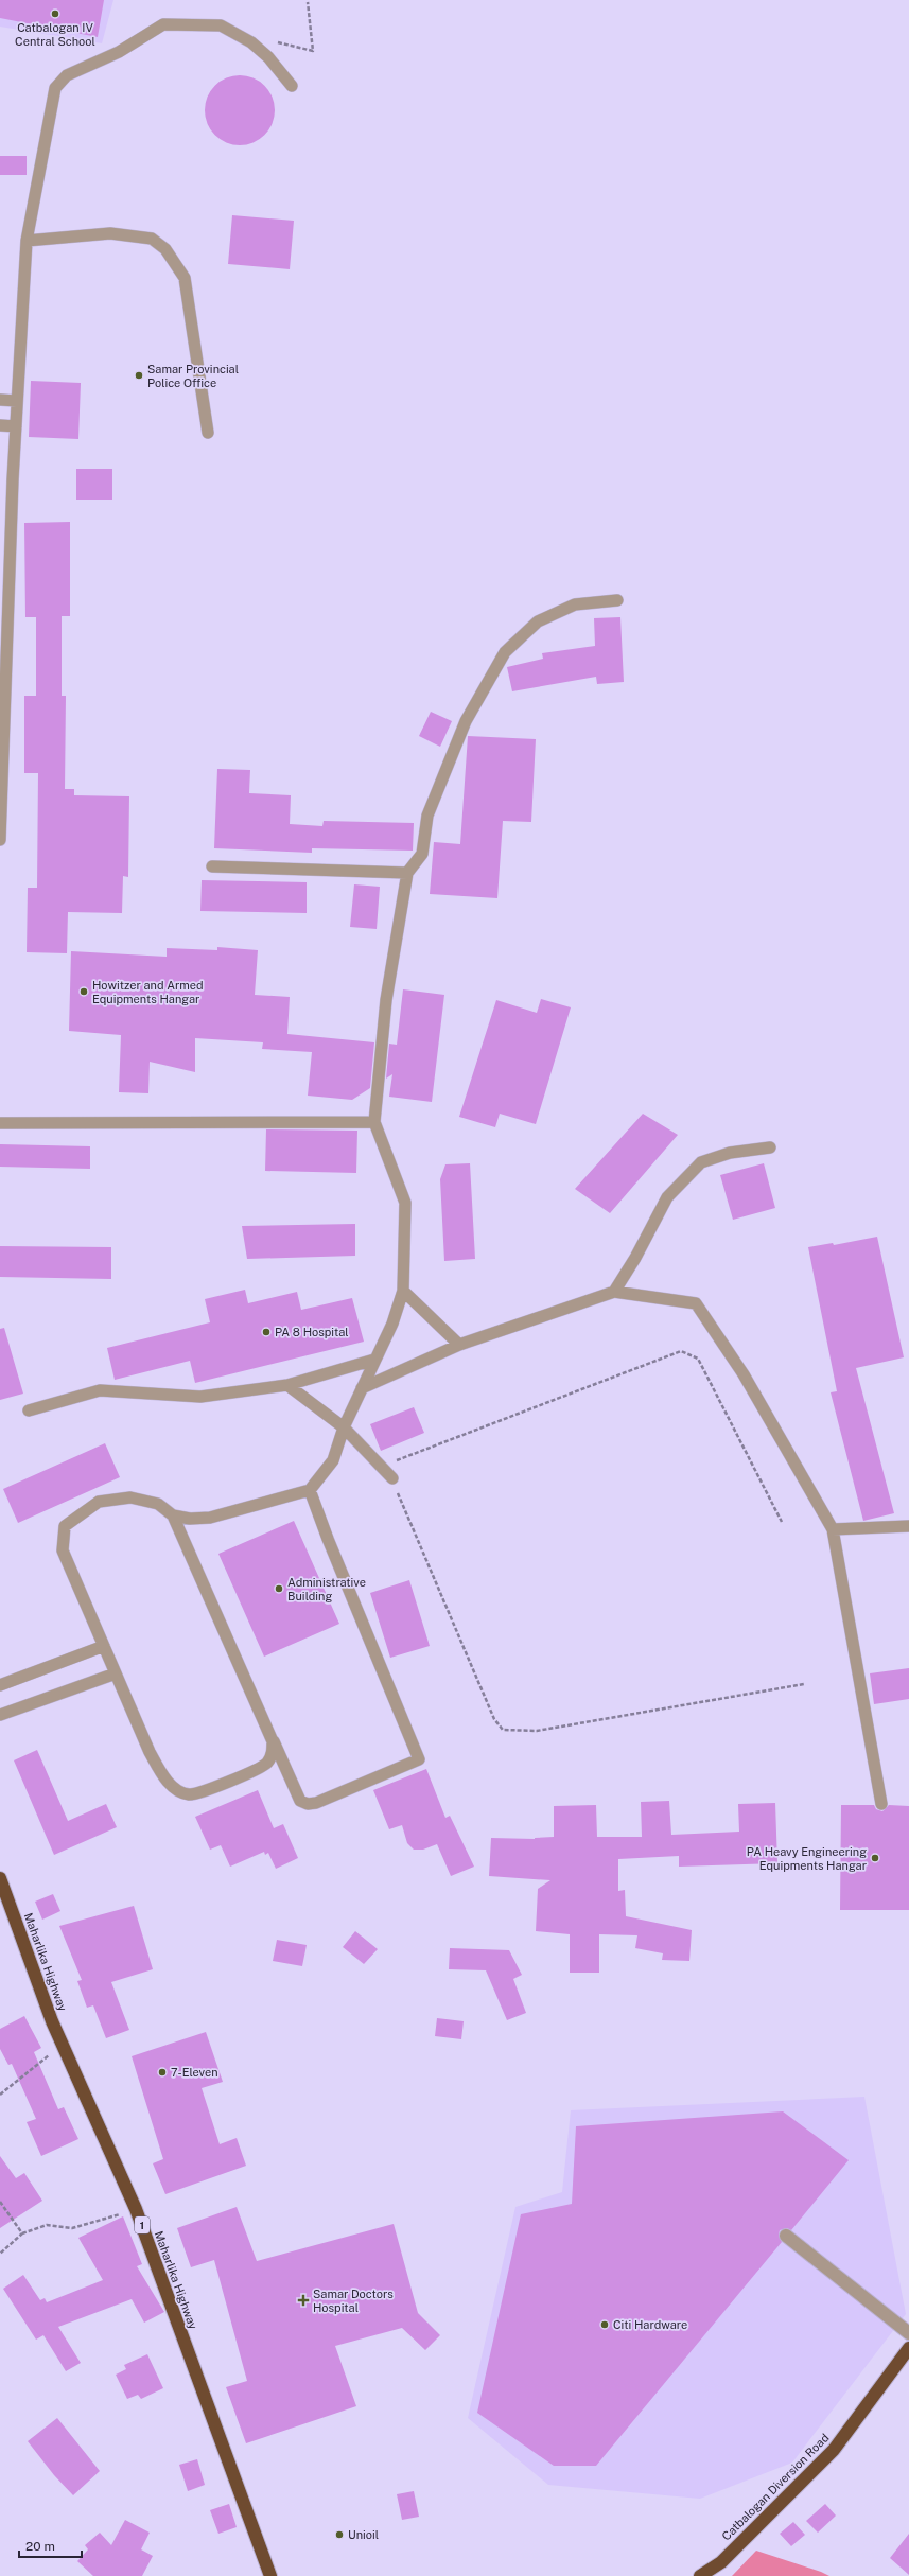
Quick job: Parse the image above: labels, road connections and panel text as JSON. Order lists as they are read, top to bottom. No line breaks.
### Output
{"streets":{"highway":["Maharlika Highway","1","Catbalogan Diversion Road"]},"places":{"other":["Catbalogan IV Central School","Samar Provincial Police Office","Howitzer and Armed Equipments Hangar","PA 8 Hospital","Administrative Building","PA Heavy Engineering Equipments Hangar","7-Eleven","Citi Hardware","Unioil"],"health":["Samar Doctors Hospital"]},"scale_bar":"20 m"}
